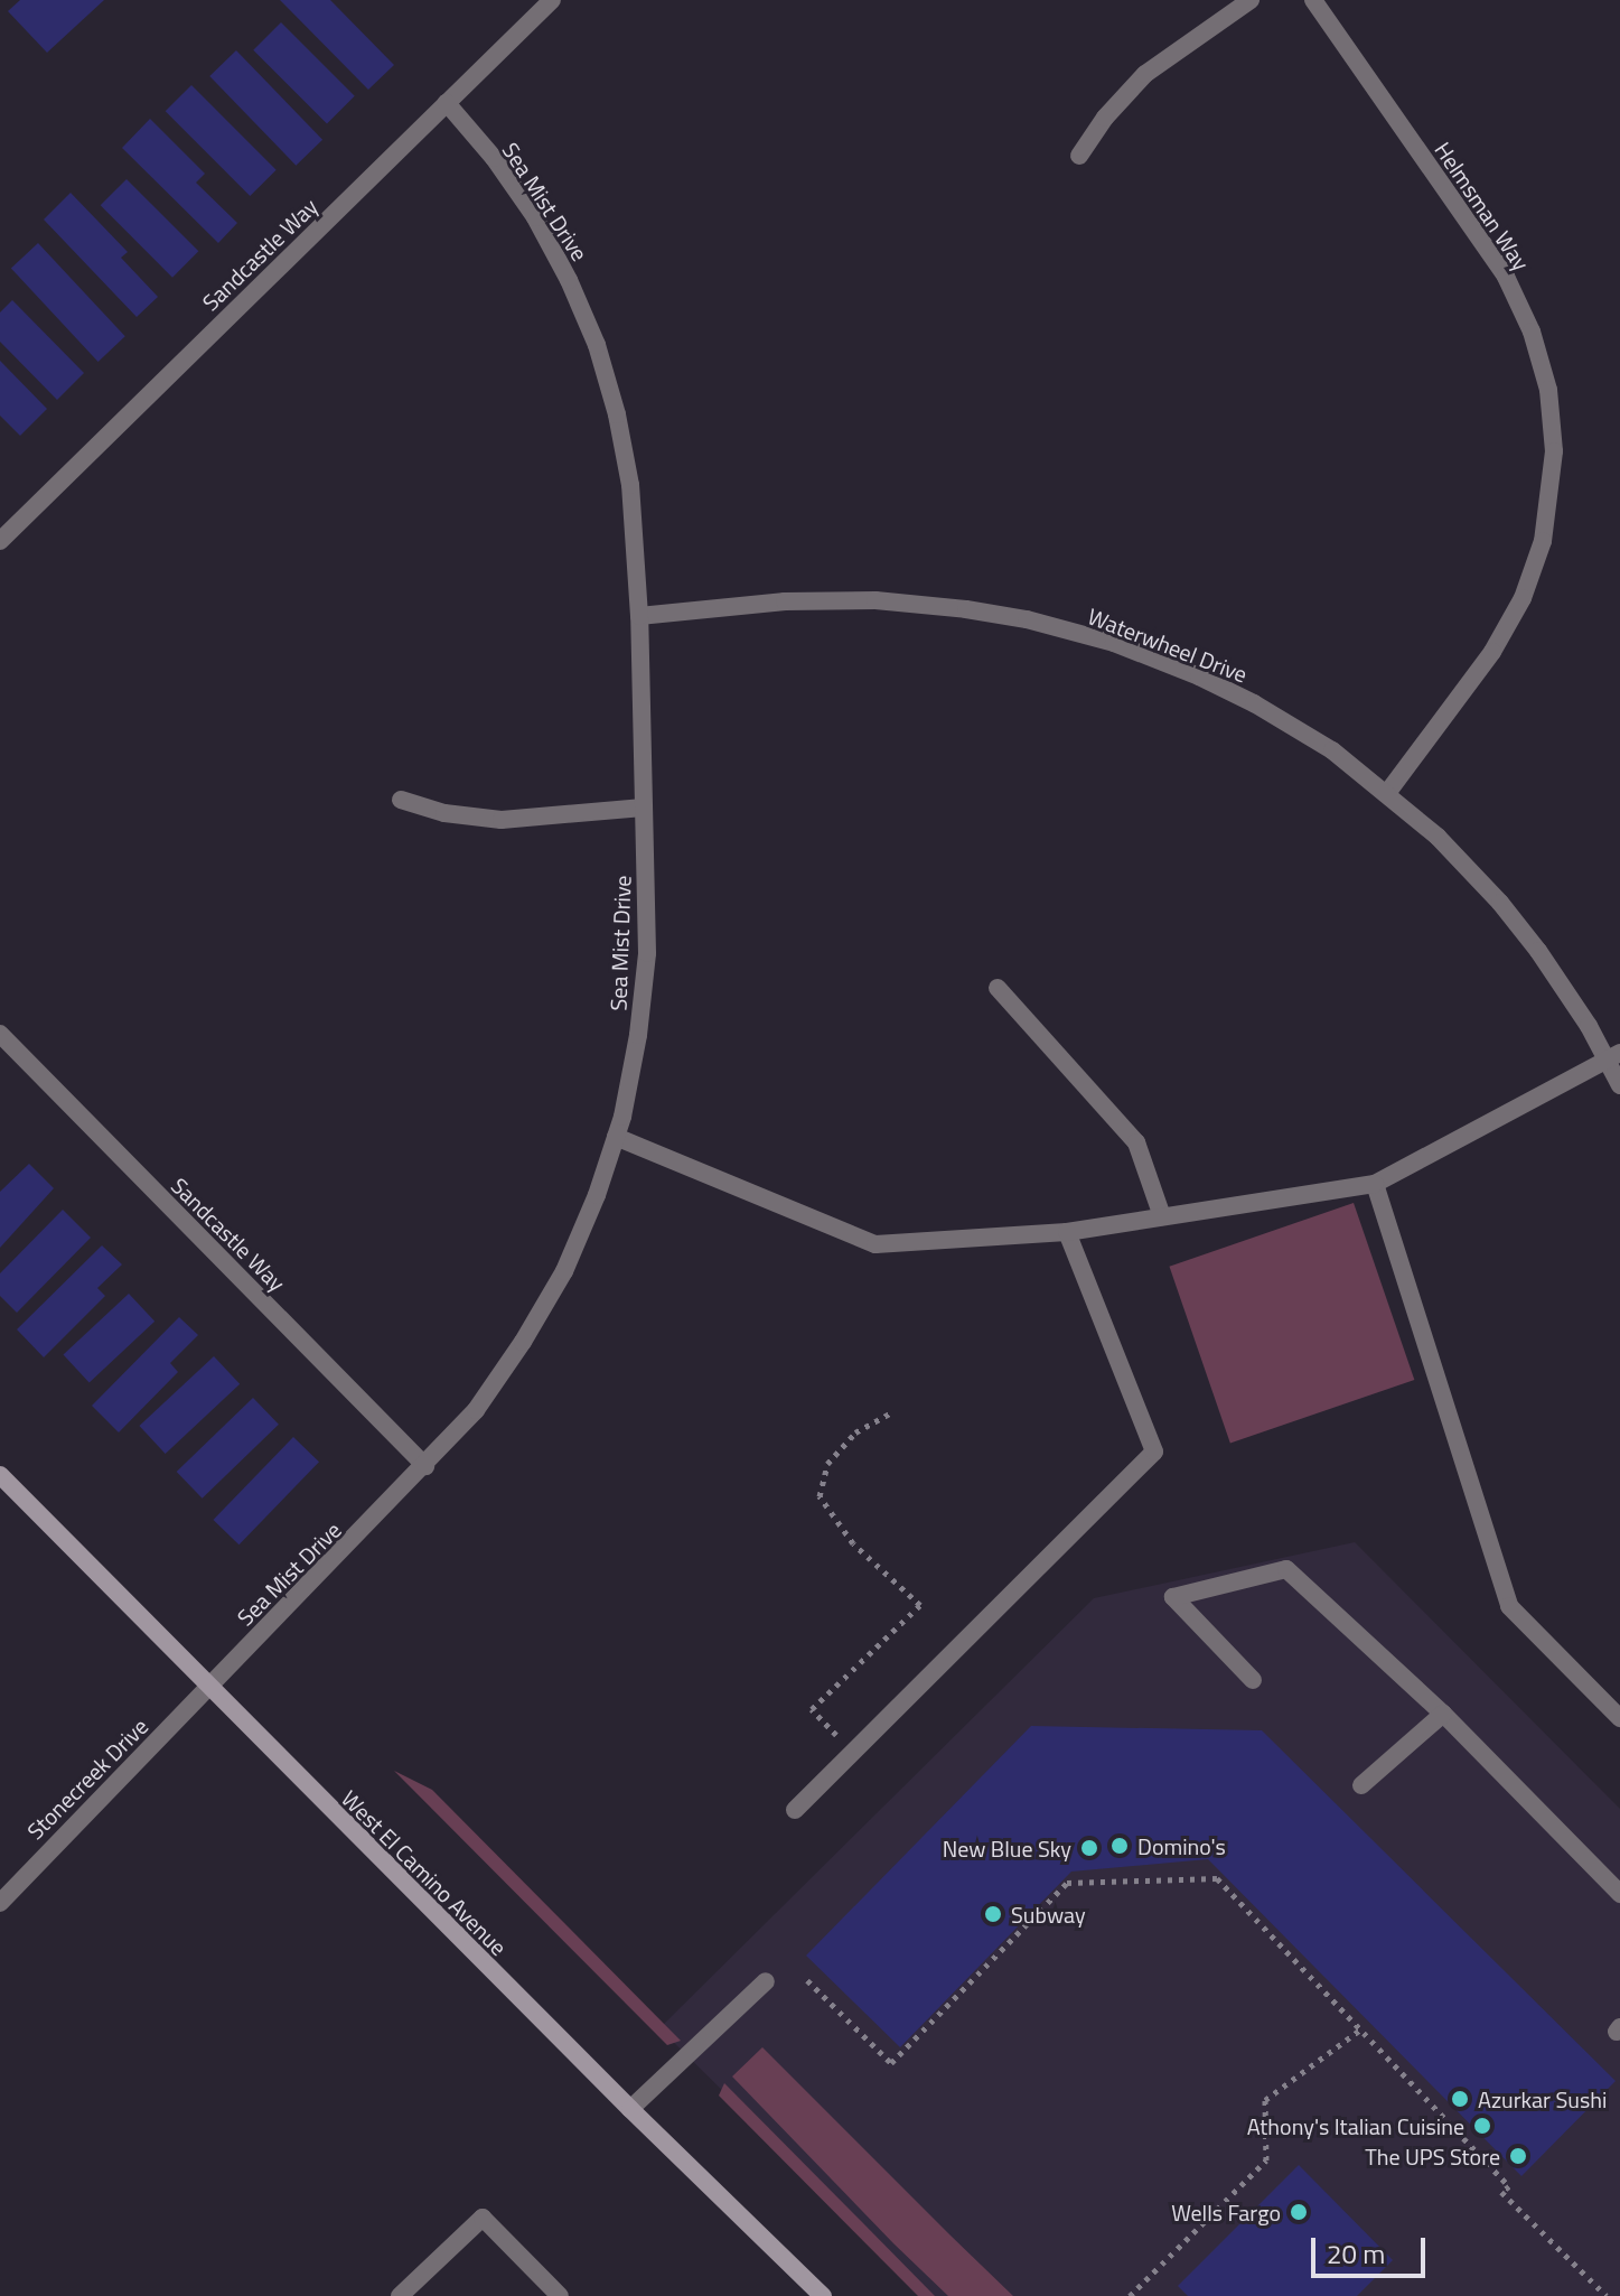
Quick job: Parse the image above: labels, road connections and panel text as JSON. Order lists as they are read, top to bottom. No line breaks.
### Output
{"streets":{"main road":["West El Camino Avenue"],"street":["Sea Mist Drive","Helmsman Way","Sandcastle Way","Waterwheel Drive","Stonecreek Drive"]},"crossings":[["Sea Mist Drive","Sandcastle Way"],["Sea Mist Drive","Waterwheel Drive"],["Sea Mist Drive","Stonecreek Drive"],["Sea Mist Drive","West El Camino Avenue"],["Helmsman Way","Waterwheel Drive"],["Stonecreek Drive","West El Camino Avenue"]],"places":["Domino's","New Blue Sky","Subway","Azurkar Sushi","Athony's Italian Cuisine","The UPS Store","Wells Fargo"],"scale_bar":"20 m"}
